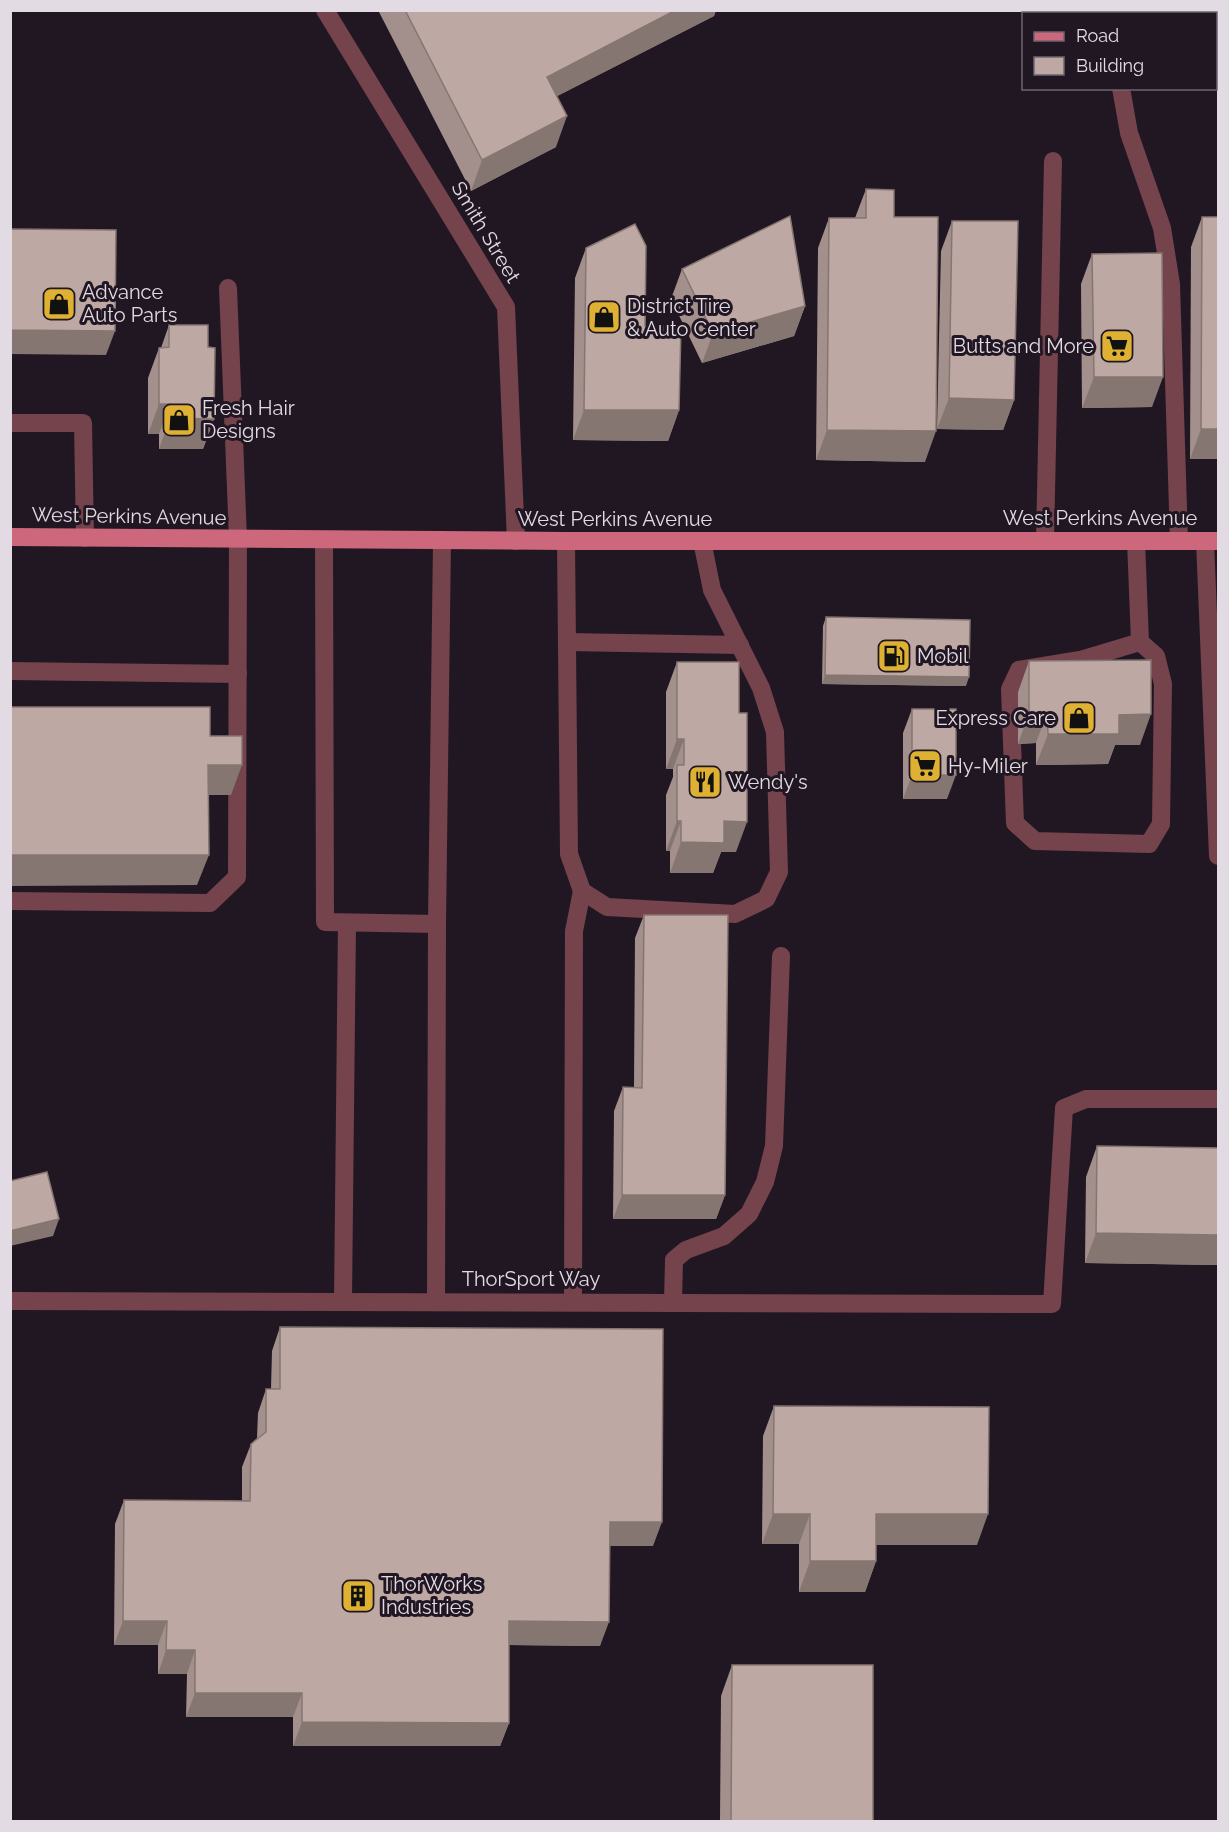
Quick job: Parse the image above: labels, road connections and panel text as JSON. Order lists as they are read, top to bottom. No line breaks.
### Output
{"streets":{"main road":["West Perkins Avenue"],"street":["Smith Street","ThorSport Way"]},"crossings":[["Smith Street","West Perkins Avenue"]],"places":{"shop":["Advance Auto Parts","District Tire & Auto Center","Fresh Hair Designs","Express Care"],"supermarket":["Butts and More","Hy-Miler"],"fuel station":["Mobil"],"restaurant":["Wendy's"],"building":["ThorWorks Industries"]},"legend":["Road","Building"]}
